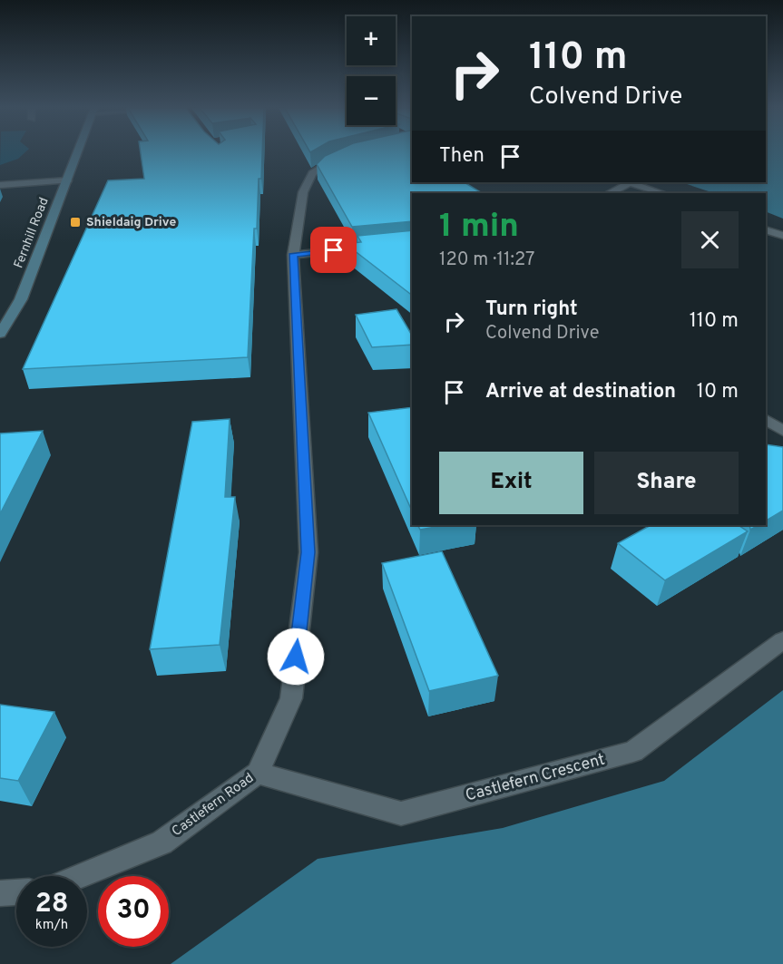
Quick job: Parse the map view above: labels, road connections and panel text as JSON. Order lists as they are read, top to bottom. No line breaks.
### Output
{"streets":{"street":["Fernhill Road","Castlefern Crescent","Castlefern Road"]},"crossings":[["Castlefern Crescent","Castlefern Road"]],"places":{"transit":["Shieldaig Drive"]},"page":{"map_buttons":["+","−"],"turn":["110 m","Colvend Drive"],"then":"Then","heading":["1 min","120 m · 11:27"],"list":[{"name":"Turn right","note":"Colvend Drive","value":"110 m"},{"name":"Arrive at destination","value":"10 m"}],"buttons":["Exit","Share"],"speed":"28 km/h","limit":"30"}}
